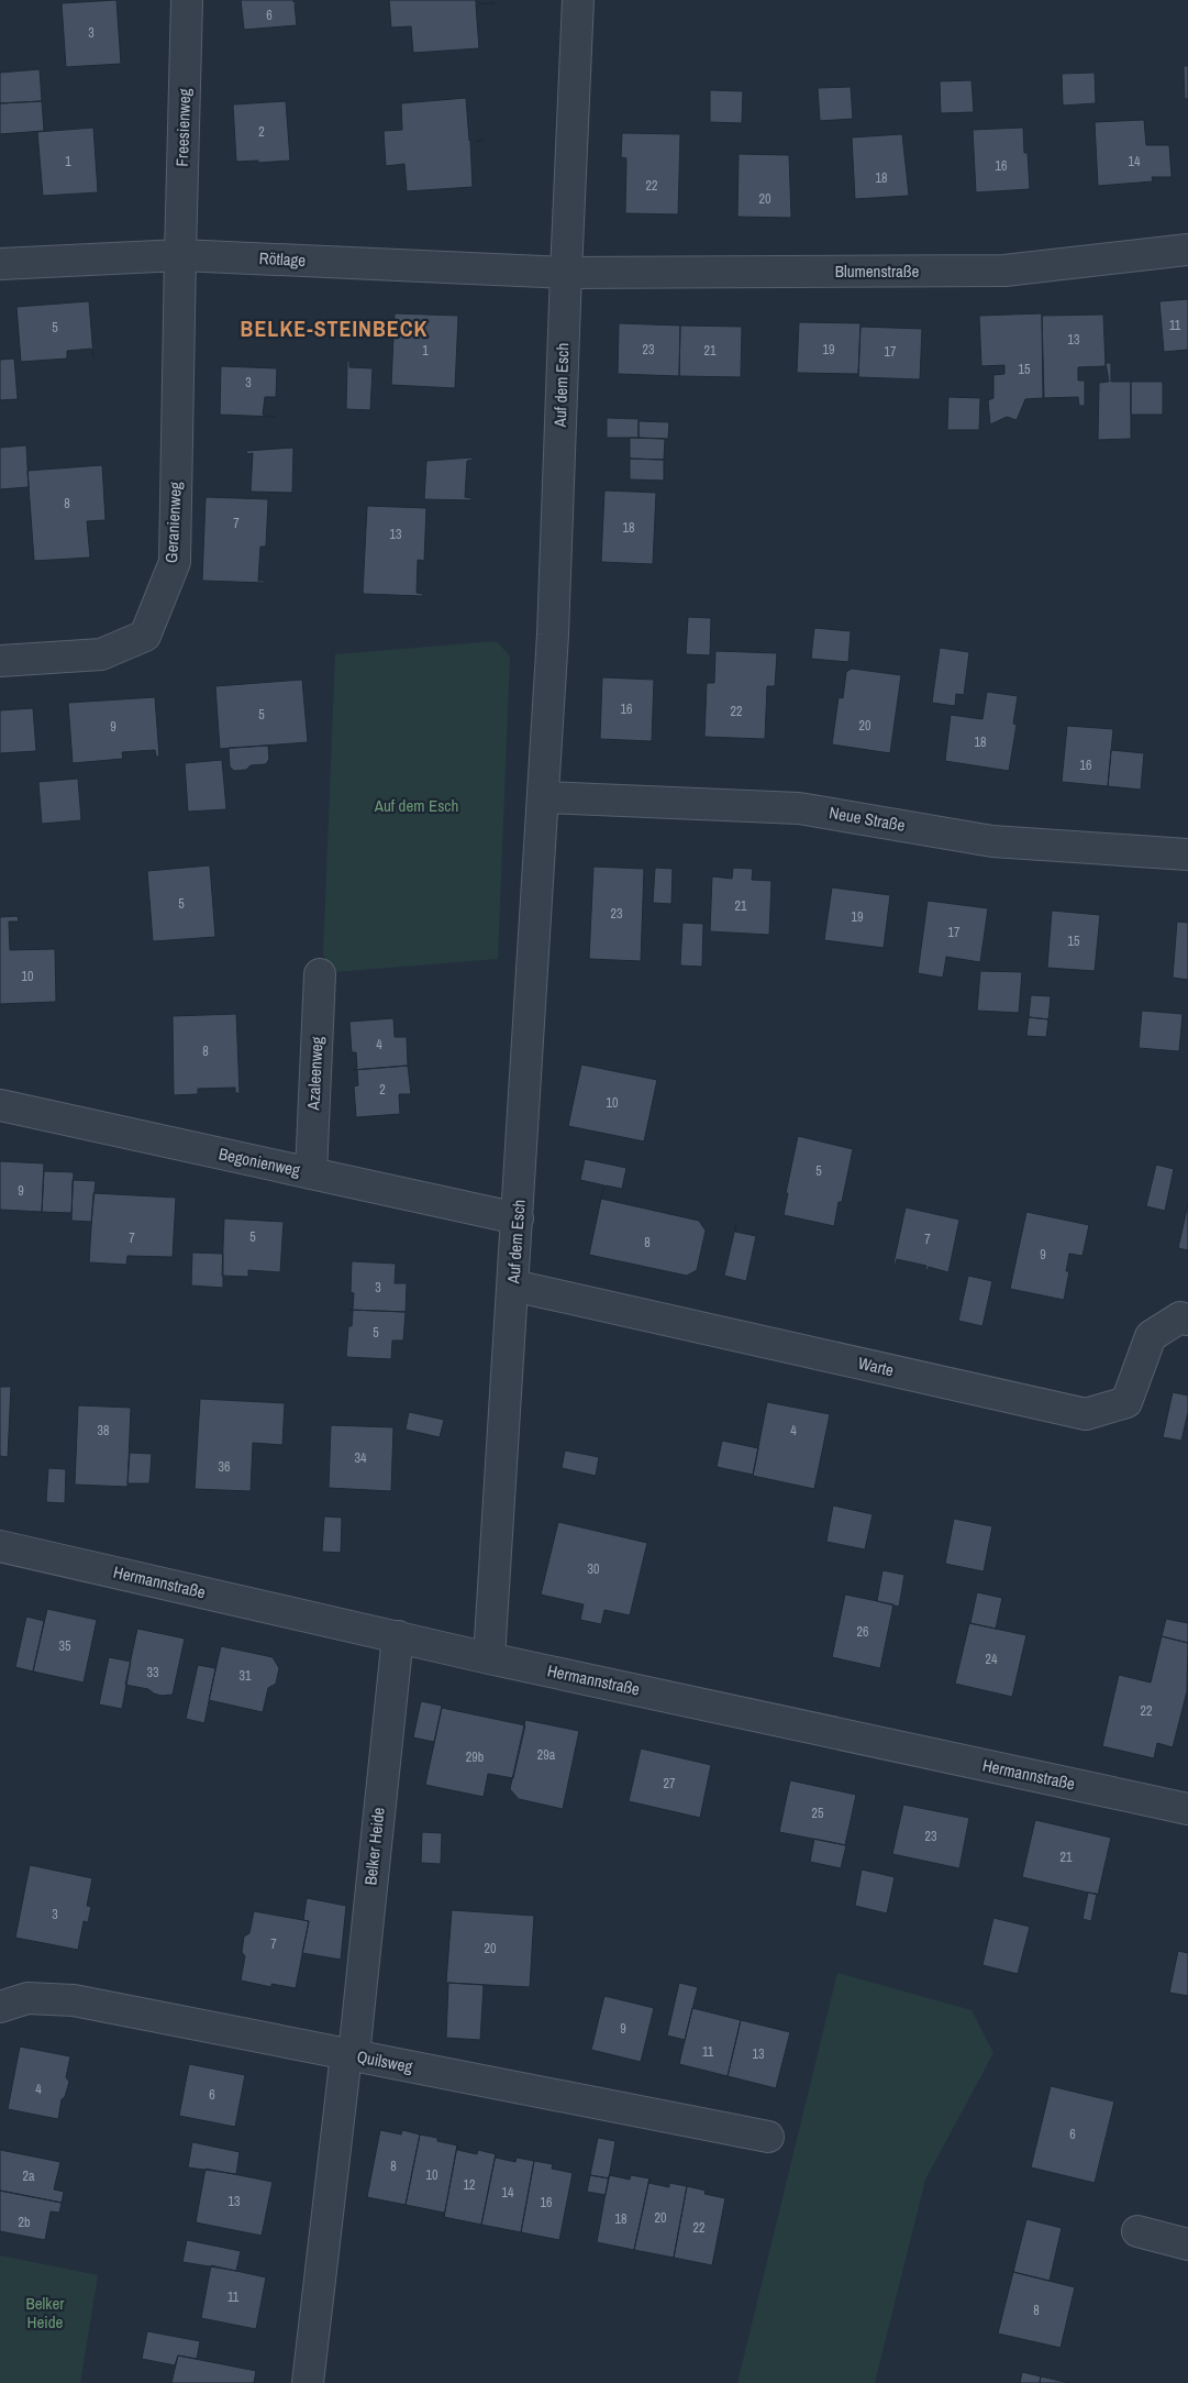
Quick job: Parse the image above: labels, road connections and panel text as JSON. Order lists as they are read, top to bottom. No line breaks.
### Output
{"streets":{"street":["Freesienweg","Rötlage","Blumenstraße","Auf dem Esch","Geranienweg","Neue Straße","Azaleenweg","Begonienweg","Warte","Hermannstraße","Belker Heide","Quilsweg"]},"crossings":[["Freesienweg","Rötlage"],["Freesienweg","Geranienweg"],["Rötlage","Blumenstraße"],["Rötlage","Auf dem Esch"],["Rötlage","Geranienweg"],["Blumenstraße","Auf dem Esch"],["Auf dem Esch","Neue Straße"],["Auf dem Esch","Begonienweg"],["Auf dem Esch","Warte"],["Auf dem Esch","Hermannstraße"],["Azaleenweg","Begonienweg"],["Hermannstraße","Belker Heide"],["Belker Heide","Quilsweg"]],"districts":["BELKE-STEINBECK"],"parks":["Auf dem Esch","Belker Heide"],"house_numbers":["6","3","2","1","14","16","18","22","20","11","5","13","23","19","1","21","17","15","3","8","7","18","13","16","22","5","20","9","18","16","5","21","23","19","17","15","10","4","8","2","10","5","9","5","7","7","8","9","3","5","38","4","34","36","30","26","35","24","33","31","22","29a","29b","27","25","23","21","3","7","20","9","11","13","4","6","6","8","10","2a","12","14","13","16","20","18","2b","22","11","8"]}
